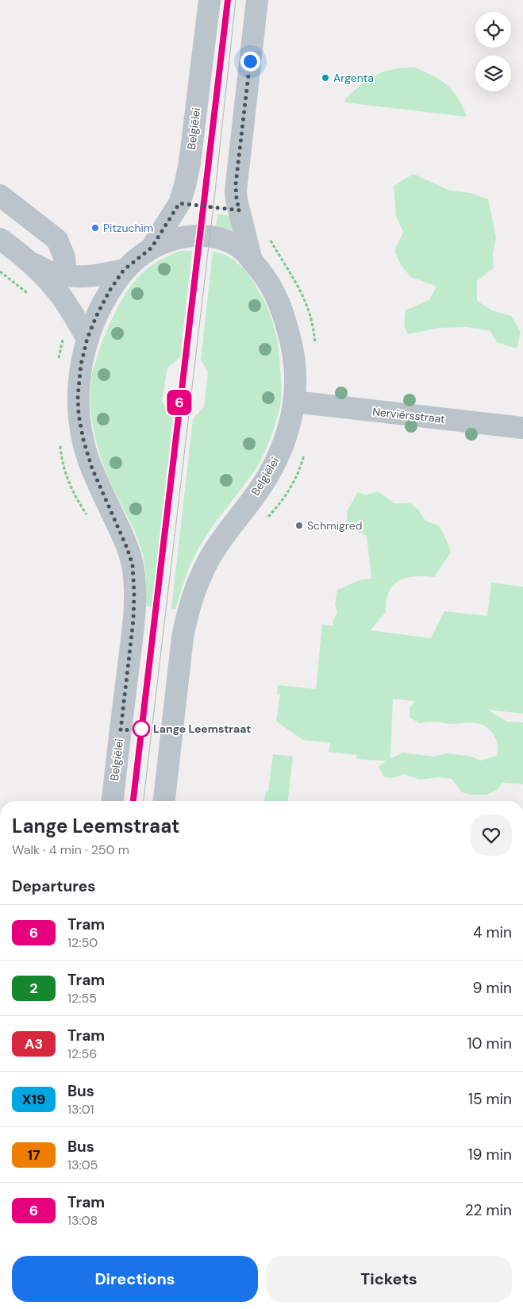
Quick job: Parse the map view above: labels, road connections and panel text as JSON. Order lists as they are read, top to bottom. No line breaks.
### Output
{"streets":{"street":["Belgiëlei","Nerviërsstraat"]},"crossings":[["Belgiëlei","Nerviërsstraat"]],"places":["Argenta","Pitzuchim","Schmigred","Lange Leemstraat"],"lines":["tram line 6"],"page":{"on_map":"6","heading":[["Lange Leemstraat","Walk · 4 min · 250 m"],"Departures"],"list":[{"mark":"6","name":"Tram","note":"12:50","value":"4 min"},{"mark":"2","name":"Tram","note":"12:55","value":"9 min"},{"mark":"A3","name":"Tram","note":"12:56","value":"10 min"},{"mark":"X19","name":"Bus","note":"13:01","value":"15 min"},{"mark":"17","name":"Bus","note":"13:05","value":"19 min"},{"mark":"6","name":"Tram","note":"13:08","value":"22 min"}],"buttons":["Directions","Tickets"]}}
